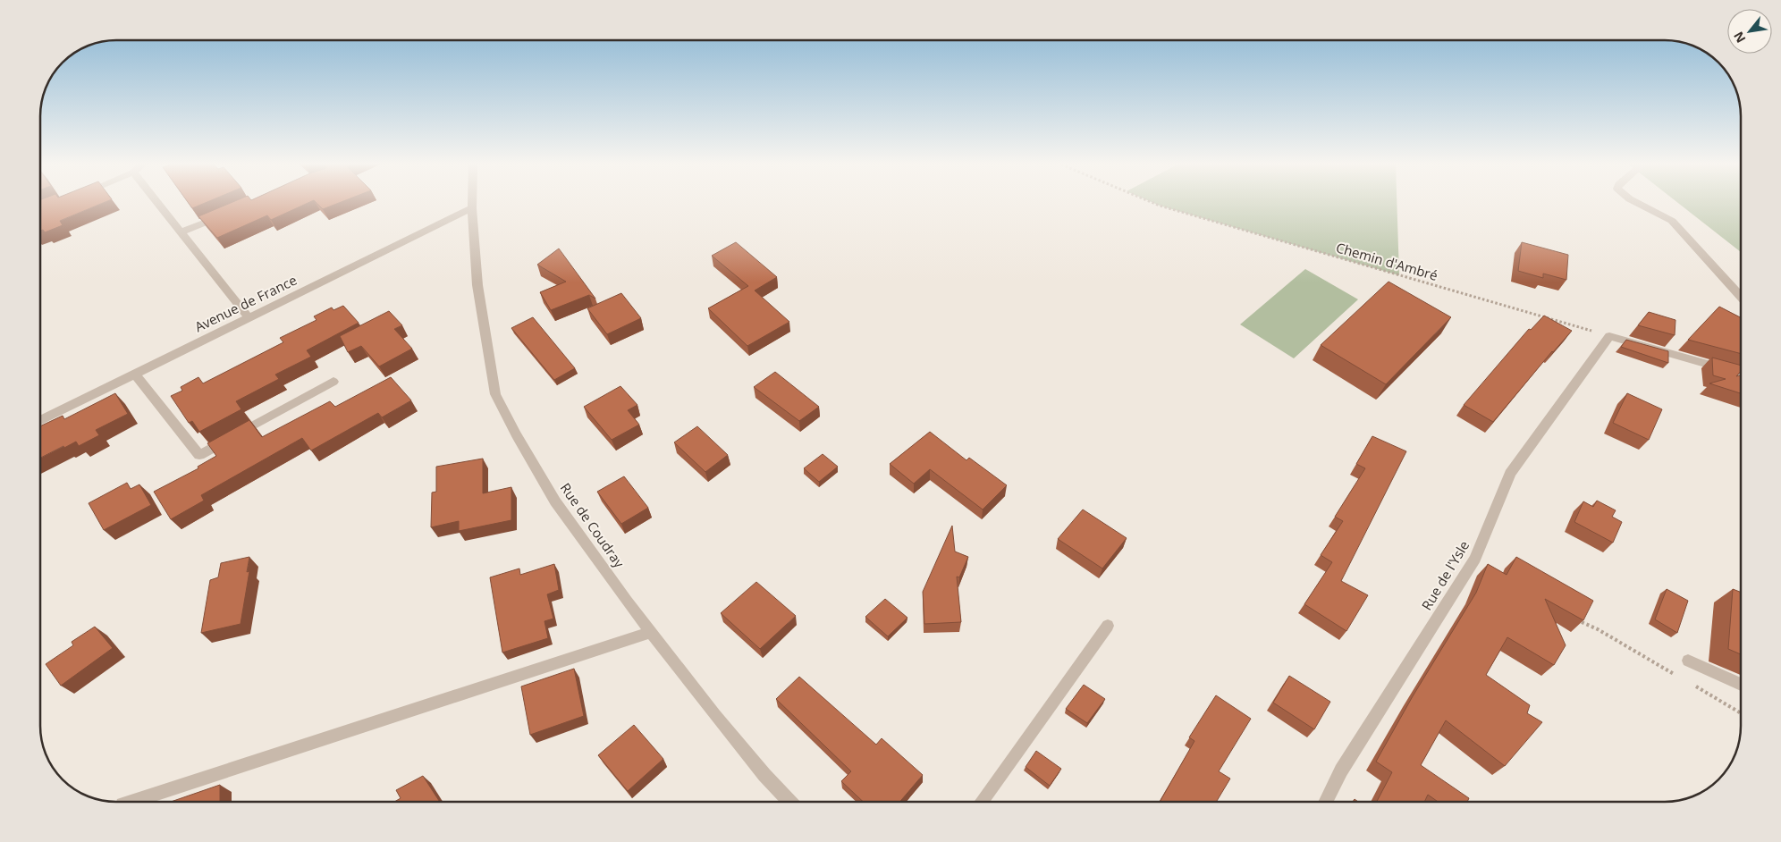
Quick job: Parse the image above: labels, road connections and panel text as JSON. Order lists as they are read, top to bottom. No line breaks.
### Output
{"streets":{"street":["Avenue de France","Rue de Coudray","Rue de l'Ysle"],"path":["Chemin d'Ambré"]},"crossings":[["Chemin d'Ambré","Rue de l'Ysle"],["Avenue de France","Rue de Coudray"]],"north":"bottom left"}
